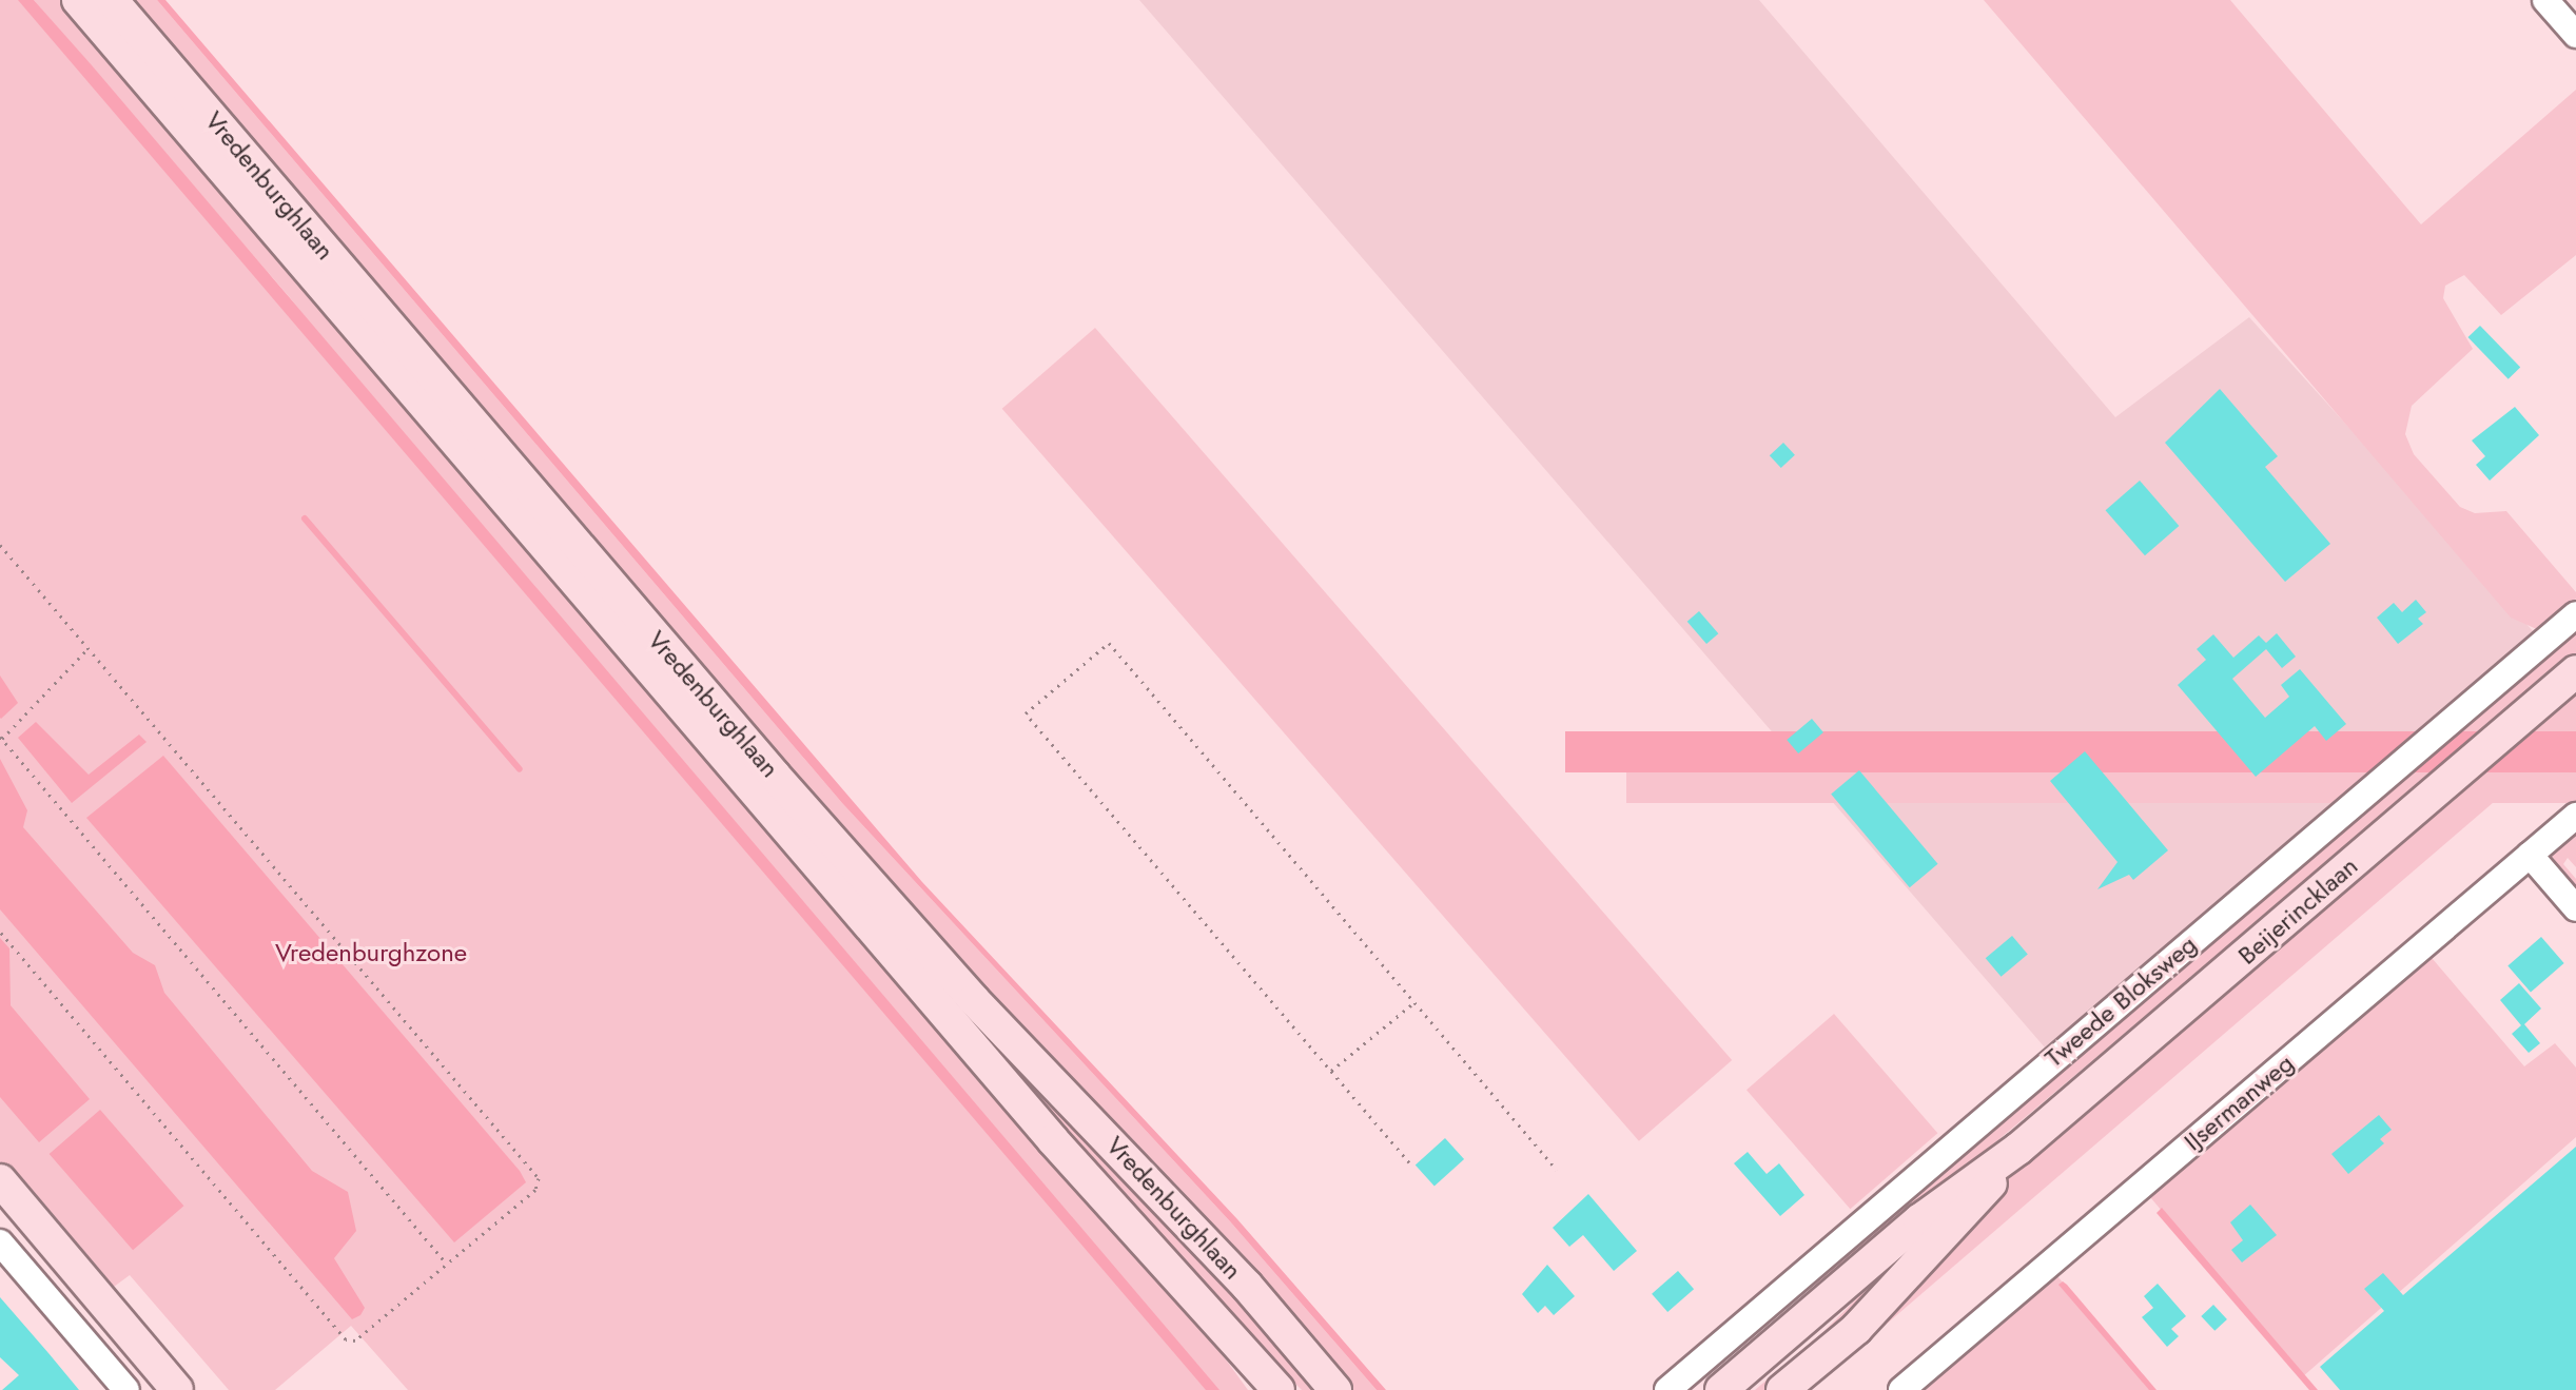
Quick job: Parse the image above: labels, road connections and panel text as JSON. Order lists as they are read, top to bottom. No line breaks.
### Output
{"streets":{"main road":["Vredenburghlaan","Beijerincklaan"],"street":["Tweede Bloksweg","IJsermanweg"]},"parks":["Vredenburghzone"]}
